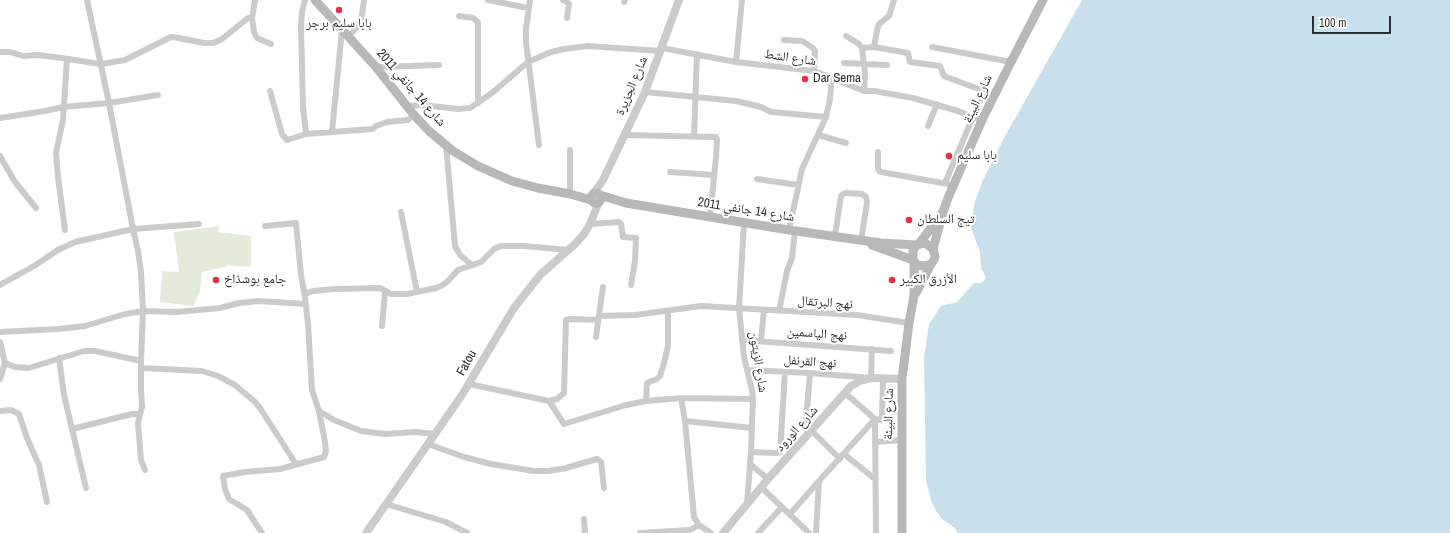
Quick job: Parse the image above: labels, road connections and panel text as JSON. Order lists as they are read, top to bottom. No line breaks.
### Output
{"streets":{"main road":["شارع 14 جانفي 2011","شارع البيئة"],"street":["شارع الشط","شارع الجزيرة","نهج البرتقال","نهج الياسمين","شارع الزيتون","نهج القرنفل","Fatou","شارع الورود"]},"crossings":[["شارع الشط","شارع الجزيرة"],["شارع الشط","شارع البيئة"],["شارع الجزيرة","شارع 14 جانفي 2011"],["شارع الجزيرة","Fatou"],["شارع 14 جانفي 2011","شارع البيئة"],["شارع 14 جانفي 2011","شارع الزيتون"],["شارع 14 جانفي 2011","Fatou"],["شارع البيئة","نهج البرتقال"],["نهج البرتقال","شارع الزيتون"],["نهج الياسمين","شارع الزيتون"],["شارع الزيتون","نهج القرنفل"],["شارع الزيتون","شارع الورود"],["نهج القرنفل","شارع الورود"]],"places":["بابا سليم برجر","Dar Sema","بابا سليم","تيج السلطان","جامع بوشذاخ","الأزرق الكبير"],"scale_bar":"100 m"}
